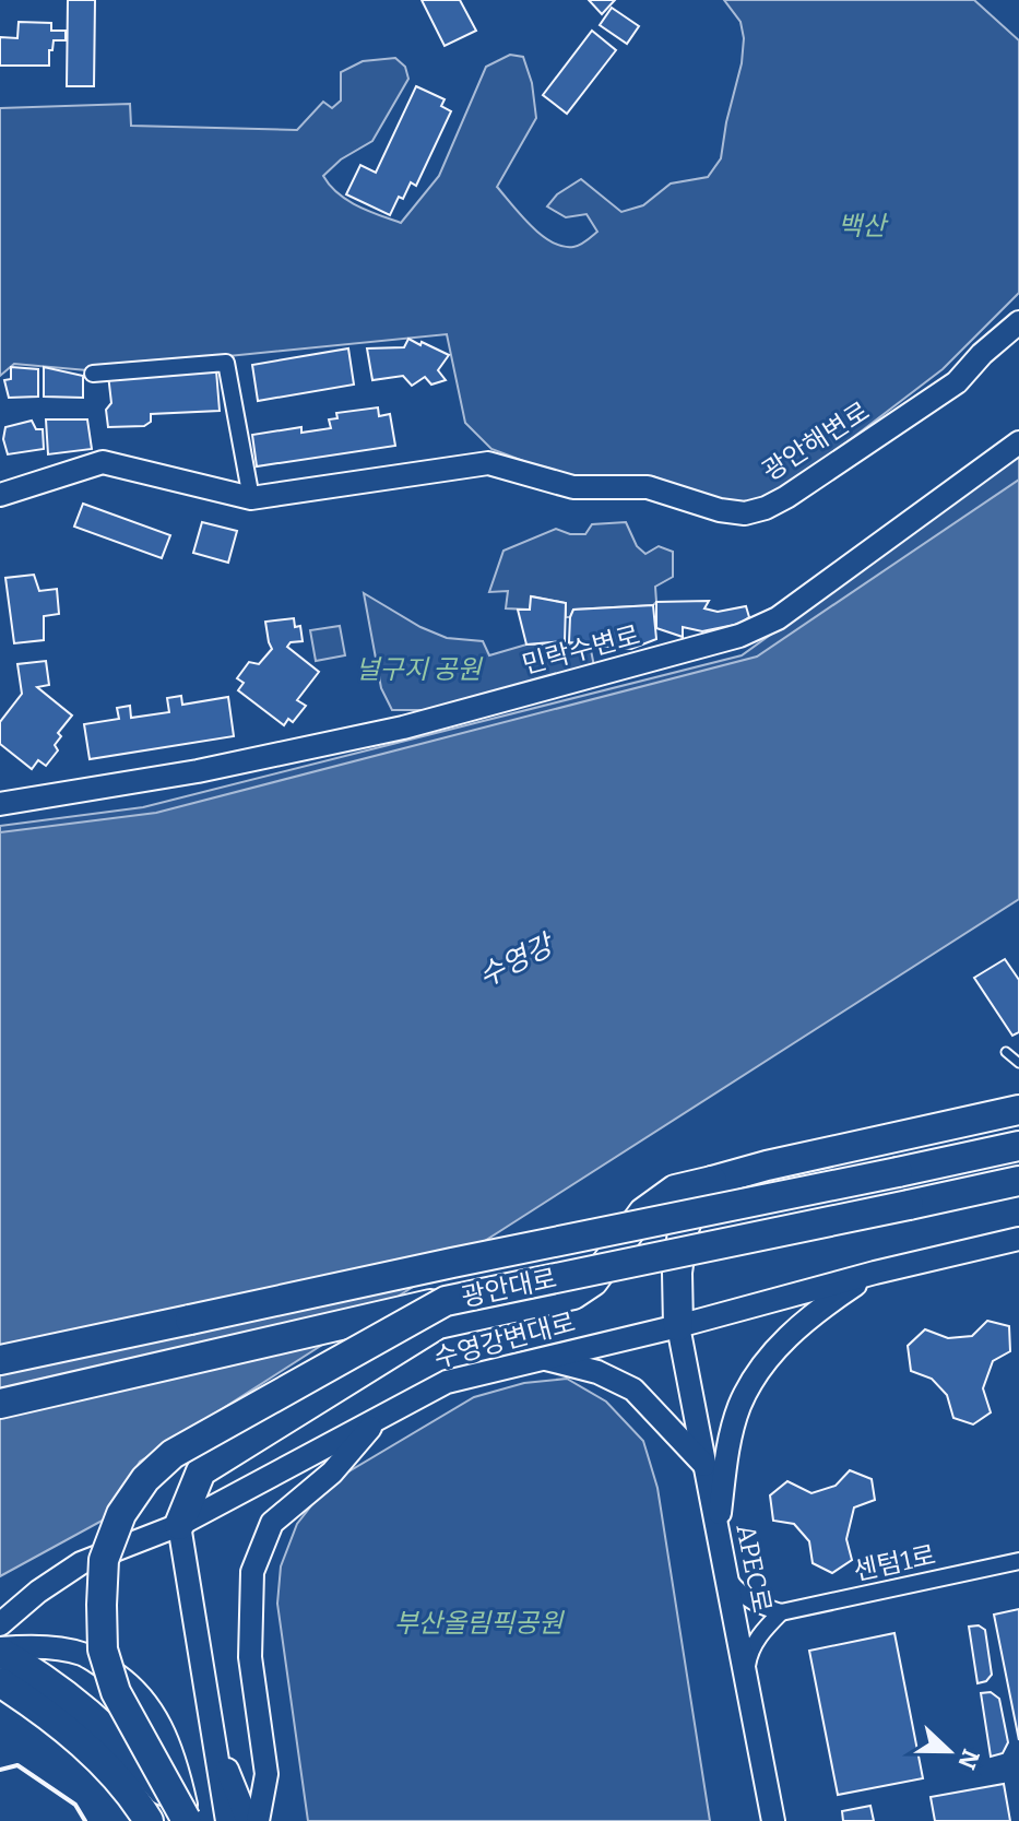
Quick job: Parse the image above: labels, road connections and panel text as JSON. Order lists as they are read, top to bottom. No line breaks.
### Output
{"streets":{"highway":["광안대로"],"main road":["광안해변로","민락수변로","수영강변대로","APEC로"],"street":["센텀1로"]},"crossings":[["수영강변대로","APEC로"]],"water":["수영강"],"parks":["백산","널구지 공원","부산올림픽공원"],"north":"right"}
